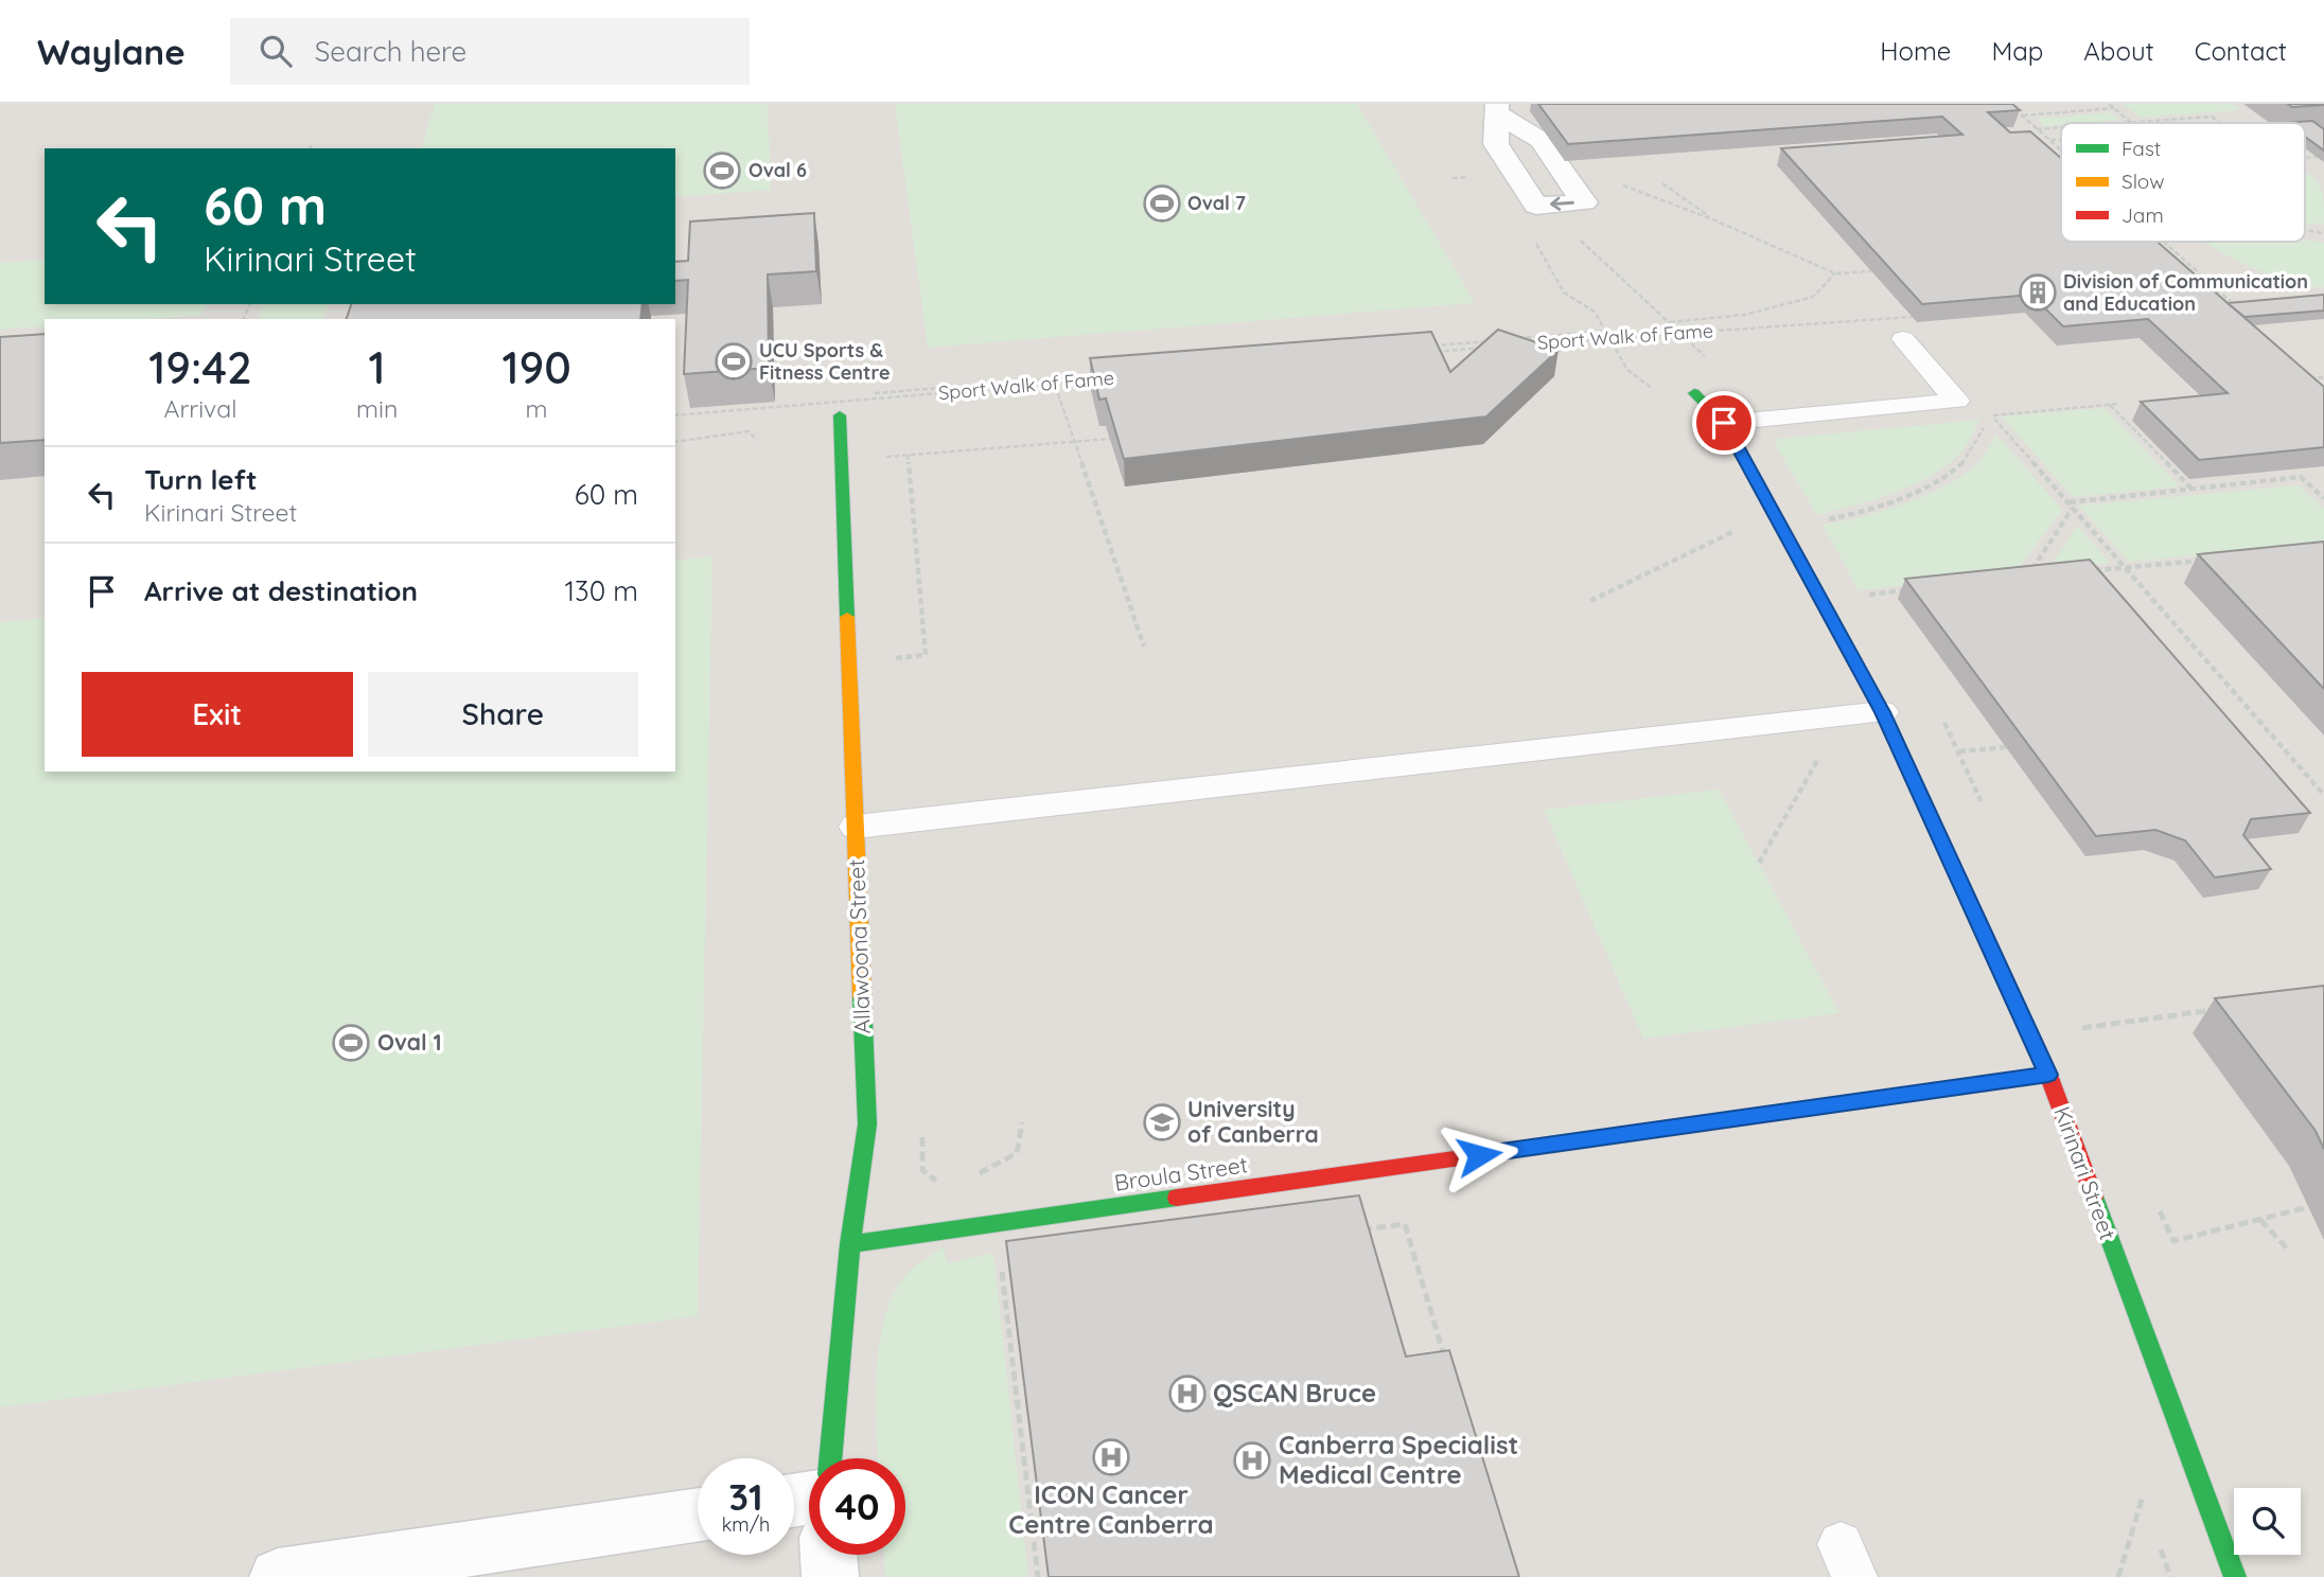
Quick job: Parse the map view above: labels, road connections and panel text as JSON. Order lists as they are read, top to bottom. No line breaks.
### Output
{"streets":{"street":["Allawoona Street","Kirinari Street","Broula Street"],"path":["Sport Walk of Fame"]},"crossings":[["Allawoona Street","Broula Street"],["Kirinari Street","Broula Street"]],"places":{"sports":["Oval 6","Oval 7","UCU Sports & Fitness Centre","Oval 1"],"building":["Division of Communication and Education"],"school or university":["University of Canberra"],"hospital":["QSCAN Bruce","ICON Cancer Centre Canberra","Canberra Specialist Medical Centre"]},"legend":["Fast","Slow","Jam"],"page":{"header":"Waylane","search":"Search here","nav":["Home","Map","About","Contact"],"turn":["60 m","Kirinari Street"],"eta":["19:42","Arrival","1","min","190","m"],"list":[{"name":"Turn left","note":"Kirinari Street","value":"60 m"},{"name":"Arrive at destination","value":"130 m"}],"buttons":["Exit","Share"],"speed":"31 km/h","limit":"40"}}
